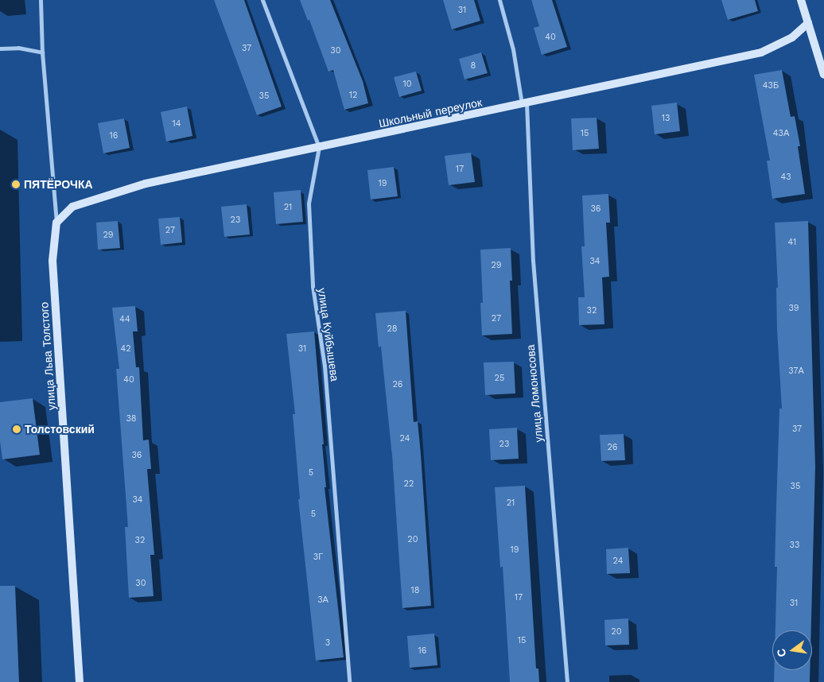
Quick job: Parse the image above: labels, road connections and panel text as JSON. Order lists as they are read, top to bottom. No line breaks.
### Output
{"streets":{"street":["Школьный переулок","улица Куйбышева","улица Льва Толстого","улица Ломоносова"]},"crossings":[["Школьный переулок","улица Куйбышева"],["Школьный переулок","улица Льва Толстого"],["Школьный переулок","улица Ломоносова"]],"places":["ПЯТЁРОЧКА","Толстовский"],"house_numbers":["31","40","37","30","8","10","43Б","12","35","13","14","15","43А","16","17","43","19","21","36","23","27","29","41","34","29","39","32","27","44","28","42","31","37А","25","40","26","38","37","24","23","26","36","5","22","35","34","21","5","20","32","33","19","3Г","24","30","18","17","3А","31","20","15","3","16"],"north":"left"}
